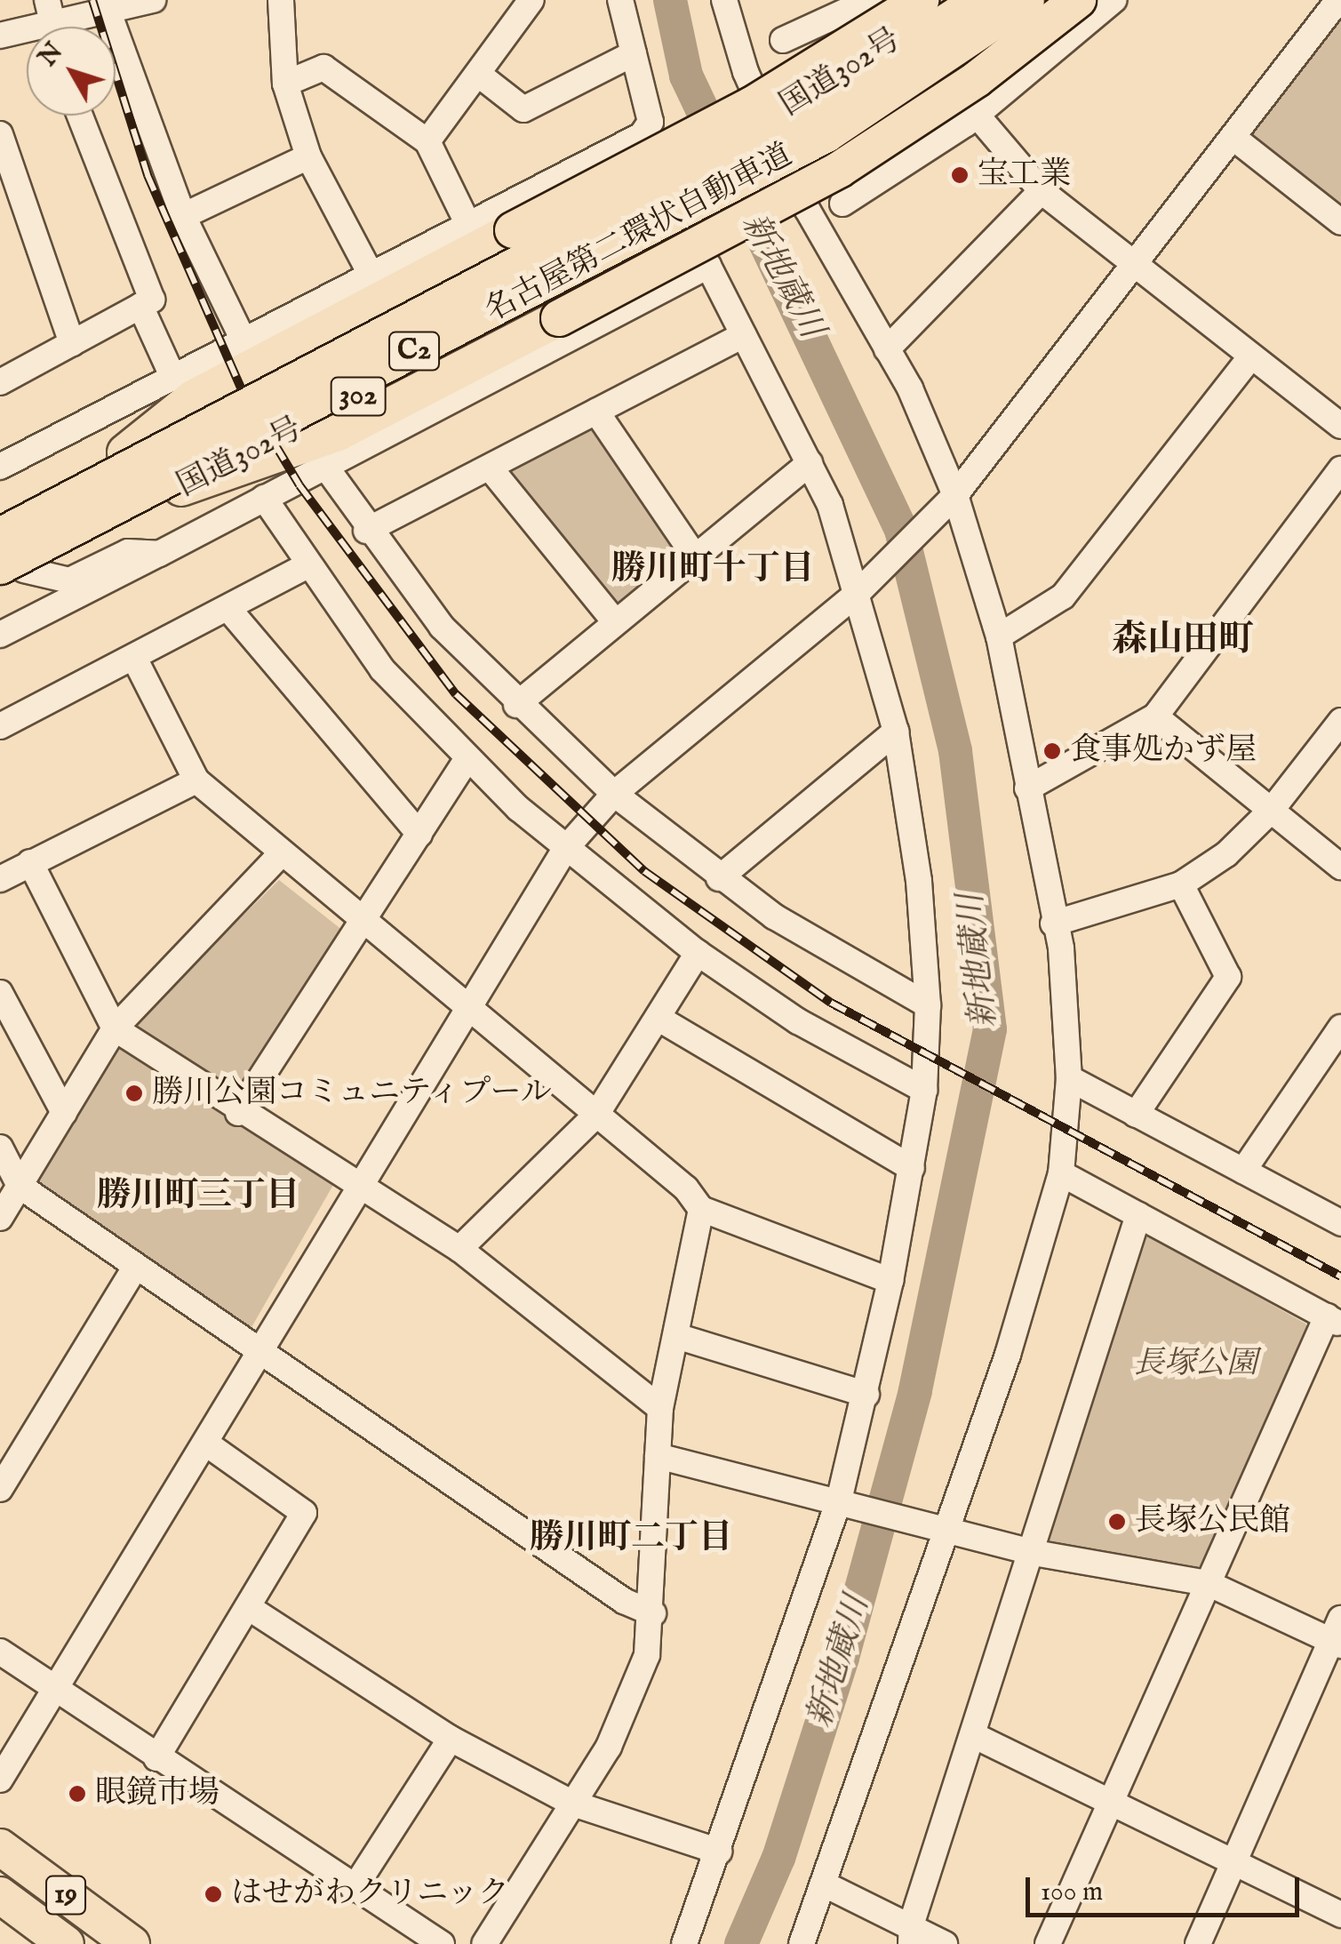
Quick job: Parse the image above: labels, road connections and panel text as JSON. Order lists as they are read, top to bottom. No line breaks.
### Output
{"streets":{"highway":["国道302号","名古屋第二環状自動車道","C2","302","19"]},"crossings":[["国道302号","名古屋第二環状自動車道"]],"districts":["勝川町十丁目","森山田町","勝川町三丁目","勝川町二丁目"],"water":["新地蔵川"],"parks":["長塚公園"],"places":["宝工業","食事処かず屋","勝川公園コミュニティプール","長塚公民館","眼鏡市場","はせがわクリニック"],"scale_bar":"100 m","north":"top left"}
